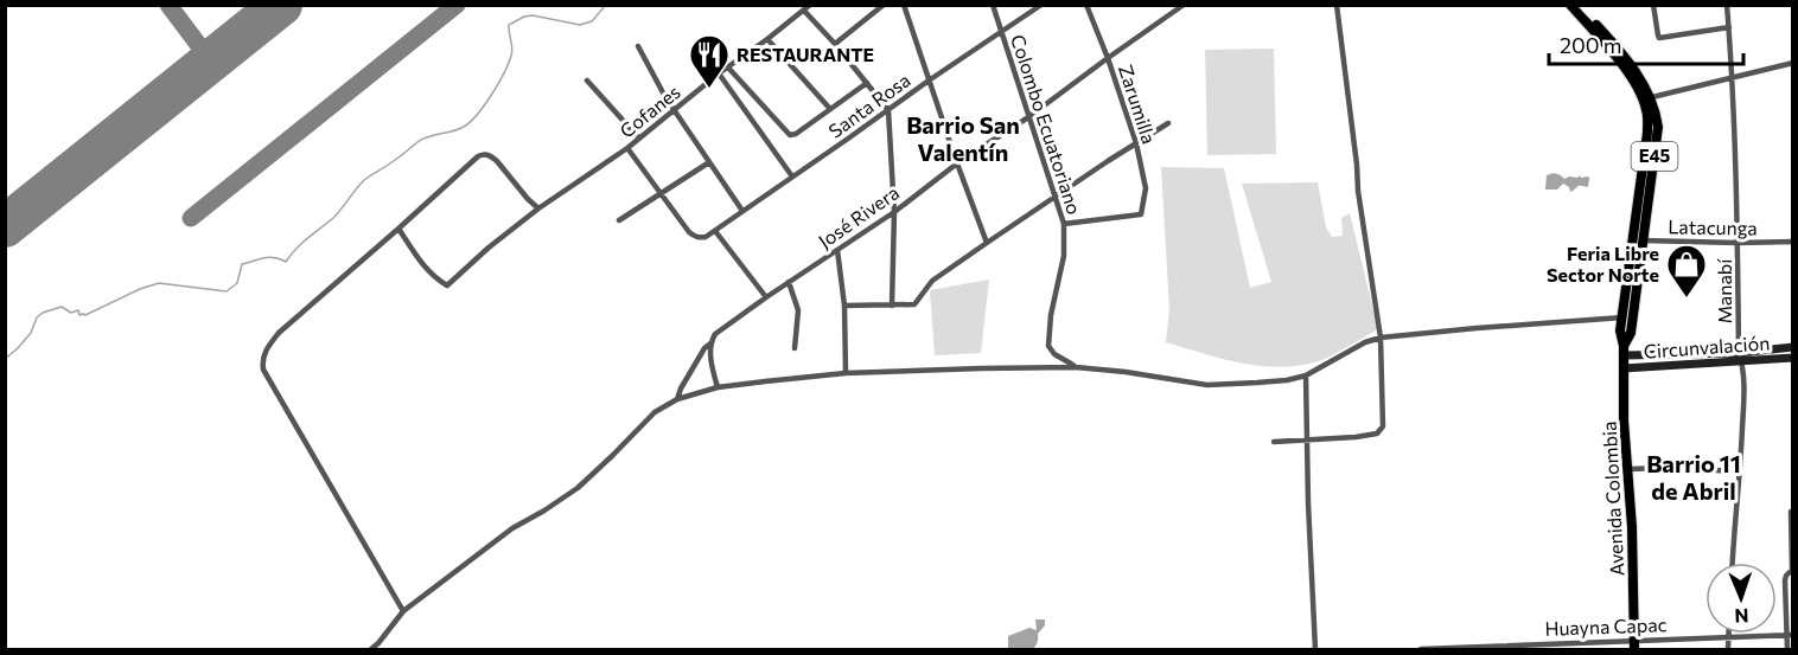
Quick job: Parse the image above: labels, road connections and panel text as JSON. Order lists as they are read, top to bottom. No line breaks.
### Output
{"streets":{"main road":["E45","Circunvalación","Avenida Colombia"],"street":["Zarumilla","Santa Rosa","Cofanes","Colombo Ecuatoriano","José Rivera","Latacunga","Manabí","Huayna Capac"]},"crossings":[["Zarumilla","Colombo Ecuatoriano"],["Zarumilla","José Rivera"],["Santa Rosa","Colombo Ecuatoriano"],["Colombo Ecuatoriano","José Rivera"],["Latacunga","Manabí"],["Latacunga","Avenida Colombia"],["Manabí","Circunvalación"],["Circunvalación","Avenida Colombia"],["Avenida Colombia","Huayna Capac"]],"districts":["Barrio San Valentín","Barrio 11 de Abril"],"places":{"restaurant":["RESTAURANTE"],"shop":["Feria Libre Sector Norte"]},"scale_bar":"200 m","north":"bottom"}
